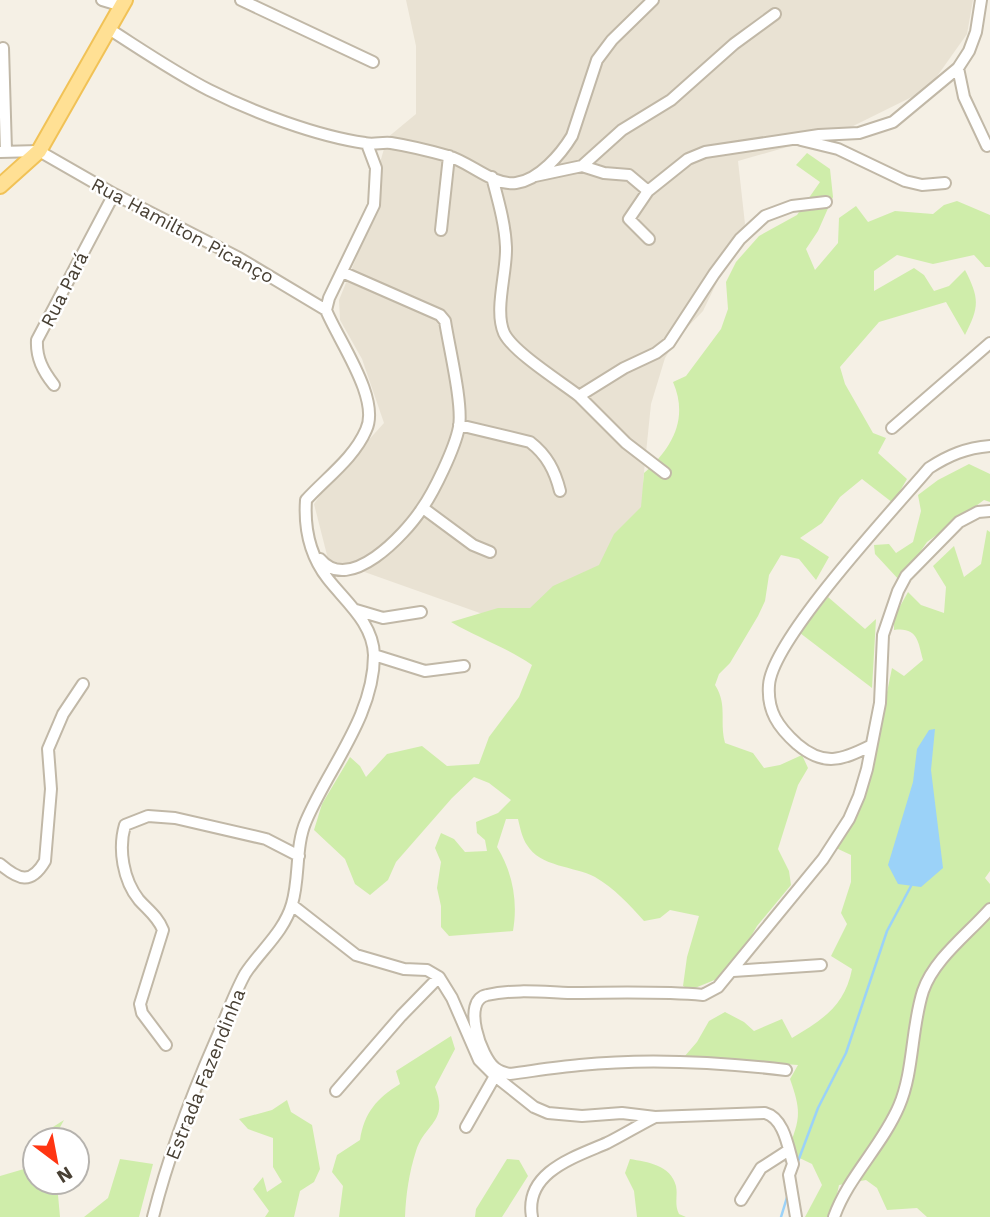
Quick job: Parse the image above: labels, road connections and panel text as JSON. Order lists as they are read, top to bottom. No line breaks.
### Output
{"streets":{"street":["Rua Hamilton Picanço","Rua Pará","Estrada Fazendinha"]},"crossings":[["Rua Hamilton Picanço","Rua Pará"]],"north":"bottom right"}
